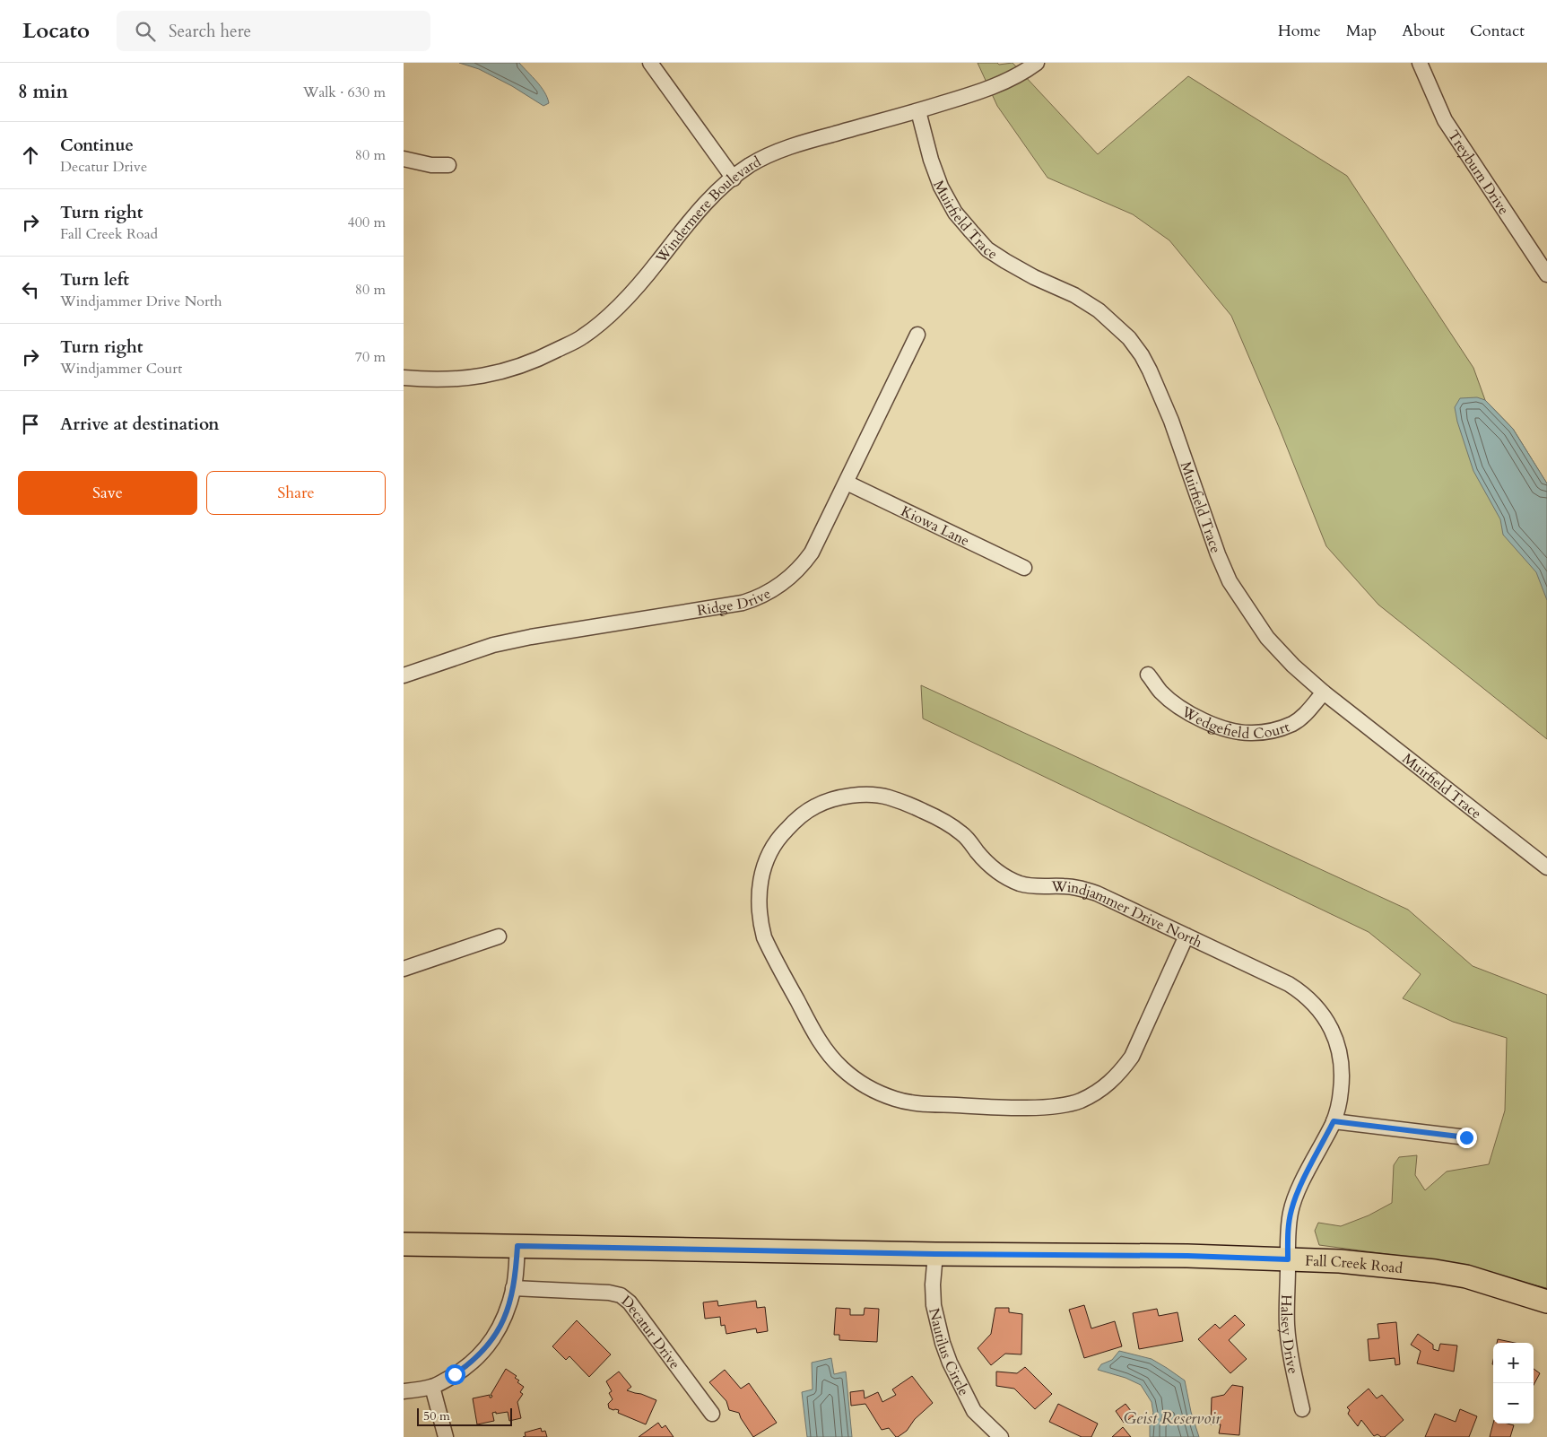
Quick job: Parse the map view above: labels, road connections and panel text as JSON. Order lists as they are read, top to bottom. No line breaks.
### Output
{"streets":{"main road":["Fall Creek Road"],"street":["Treyburn Drive","Windermere Boulevard","Muirfield Trace","Kiowa Lane","Ridge Drive","Wedgefield Court","Windjammer Drive North","Decatur Drive","Halsey Drive","Nautilus Circle"]},"crossings":[["Windermere Boulevard","Muirfield Trace"],["Muirfield Trace","Wedgefield Court"],["Kiowa Lane","Ridge Drive"],["Windjammer Drive North","Fall Creek Road"],["Windjammer Drive North","Halsey Drive"],["Fall Creek Road","Halsey Drive"],["Fall Creek Road","Nautilus Circle"]],"water":["Geist Reservoir"],"scale_bar":"50 m","page":{"header":"Locato","search":"Search here","nav":["Home","Map","About","Contact"],"heading":["8 min","Walk · 630 m"],"list":[["Continue","Decatur Drive","80 m"],["Turn right","Fall Creek Road","400 m"],["Turn left","Windjammer Drive North","80 m"],["Turn right","Windjammer Court","70 m"],"Arrive at destination"],"buttons":["Save","Share"],"map_buttons":["+","−"],"scale":"50 m"}}
